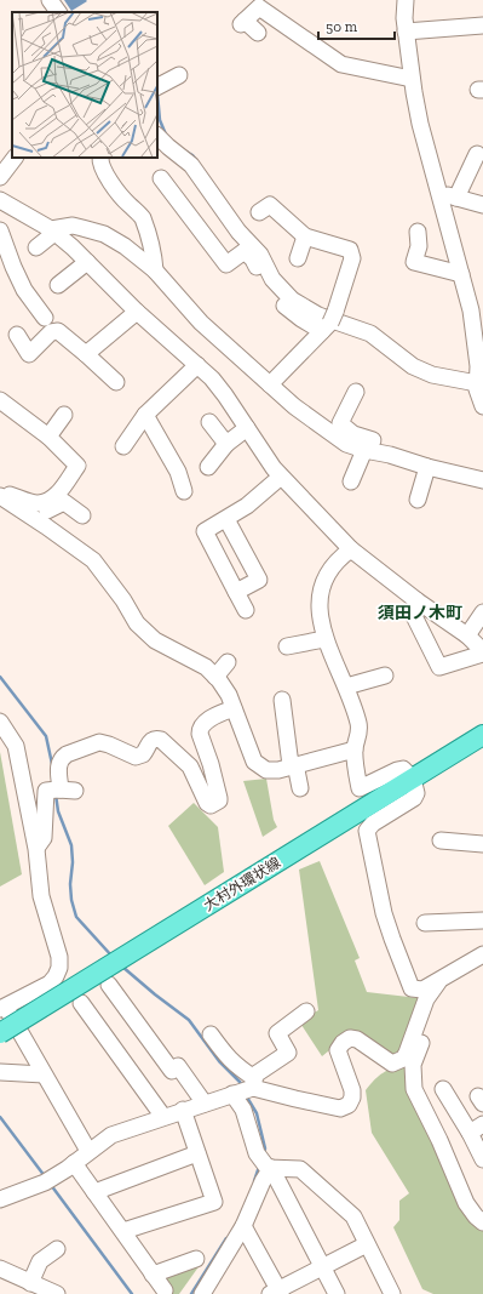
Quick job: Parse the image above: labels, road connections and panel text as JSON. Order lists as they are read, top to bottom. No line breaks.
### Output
{"streets":{"main road":["大村外環状線"]},"districts":["須田ノ木町"],"scale_bar":"50 m"}
